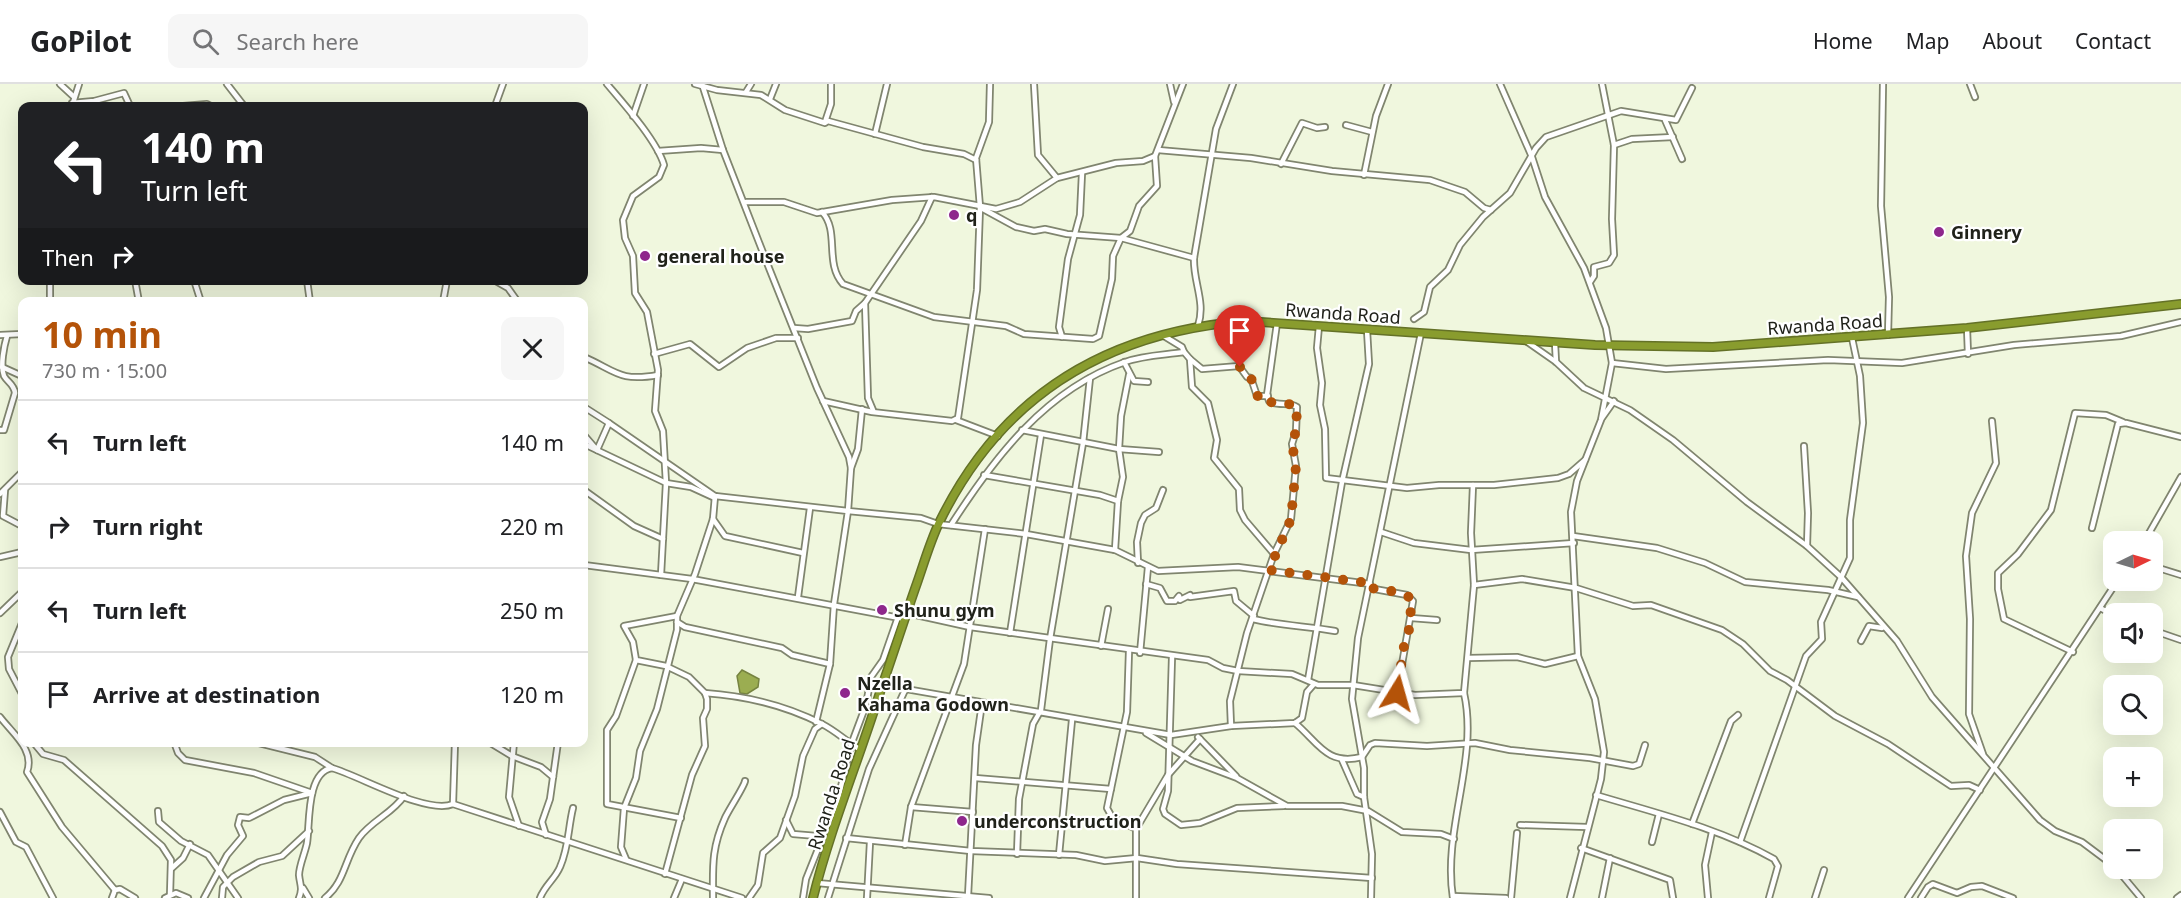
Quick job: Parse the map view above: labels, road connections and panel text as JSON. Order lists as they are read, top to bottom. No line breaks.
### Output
{"streets":{"highway":["Rwanda Road"]},"places":["q","Ginnery","general house","Shunu gym","Nzella Kahama Godown","underconstruction"],"north":"right","page":{"header":"GoPilot","search":"Search here","nav":["Home","Map","About","Contact"],"turn":["140 m","Turn left"],"then":"Then","heading":["10 min","730 m · 15:00"],"list":[{"name":"Turn left","value":"140 m"},{"name":"Turn right","value":"220 m"},{"name":"Turn left","value":"250 m"},{"name":"Arrive at destination","value":"120 m"}],"map_buttons":["+","−"]}}
